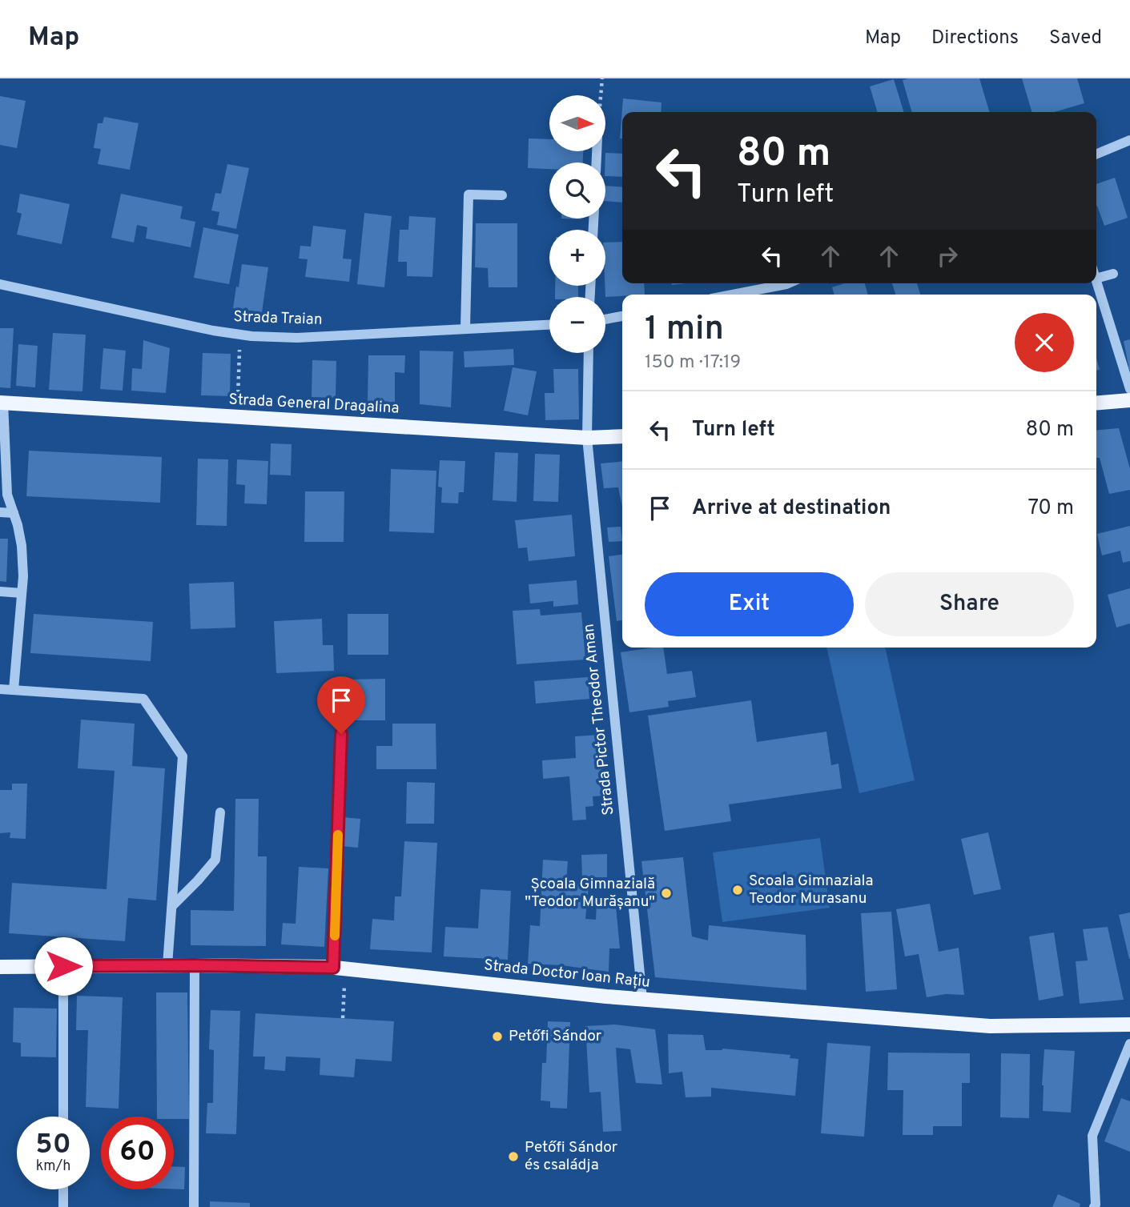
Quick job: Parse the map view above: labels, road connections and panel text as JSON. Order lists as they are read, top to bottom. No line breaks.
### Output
{"streets":{"main road":["Strada General Dragalina","Strada Doctor Ioan Rațiu"],"street":["Strada Traian","Strada Pictor Theodor Aman"]},"crossings":[["Strada General Dragalina","Strada Pictor Theodor Aman"],["Strada Pictor Theodor Aman","Strada Doctor Ioan Rațiu"]],"places":["Scoala Gimnaziala Teodor Murasanu","Școala Gimnazială \"Teodor Murășanu\"","Petőfi Sándor","Petőfi Sándor és családja"],"north":"right","page":{"header":"Map","nav":["Map","Directions","Saved"],"map_buttons":["+","−"],"turn":["80 m","Turn left"],"heading":["1 min","150 m · 17:19"],"list":[{"name":"Turn left","value":"80 m"},{"name":"Arrive at destination","value":"70 m"}],"buttons":["Exit","Share"],"speed":"50 km/h","limit":"60"}}
